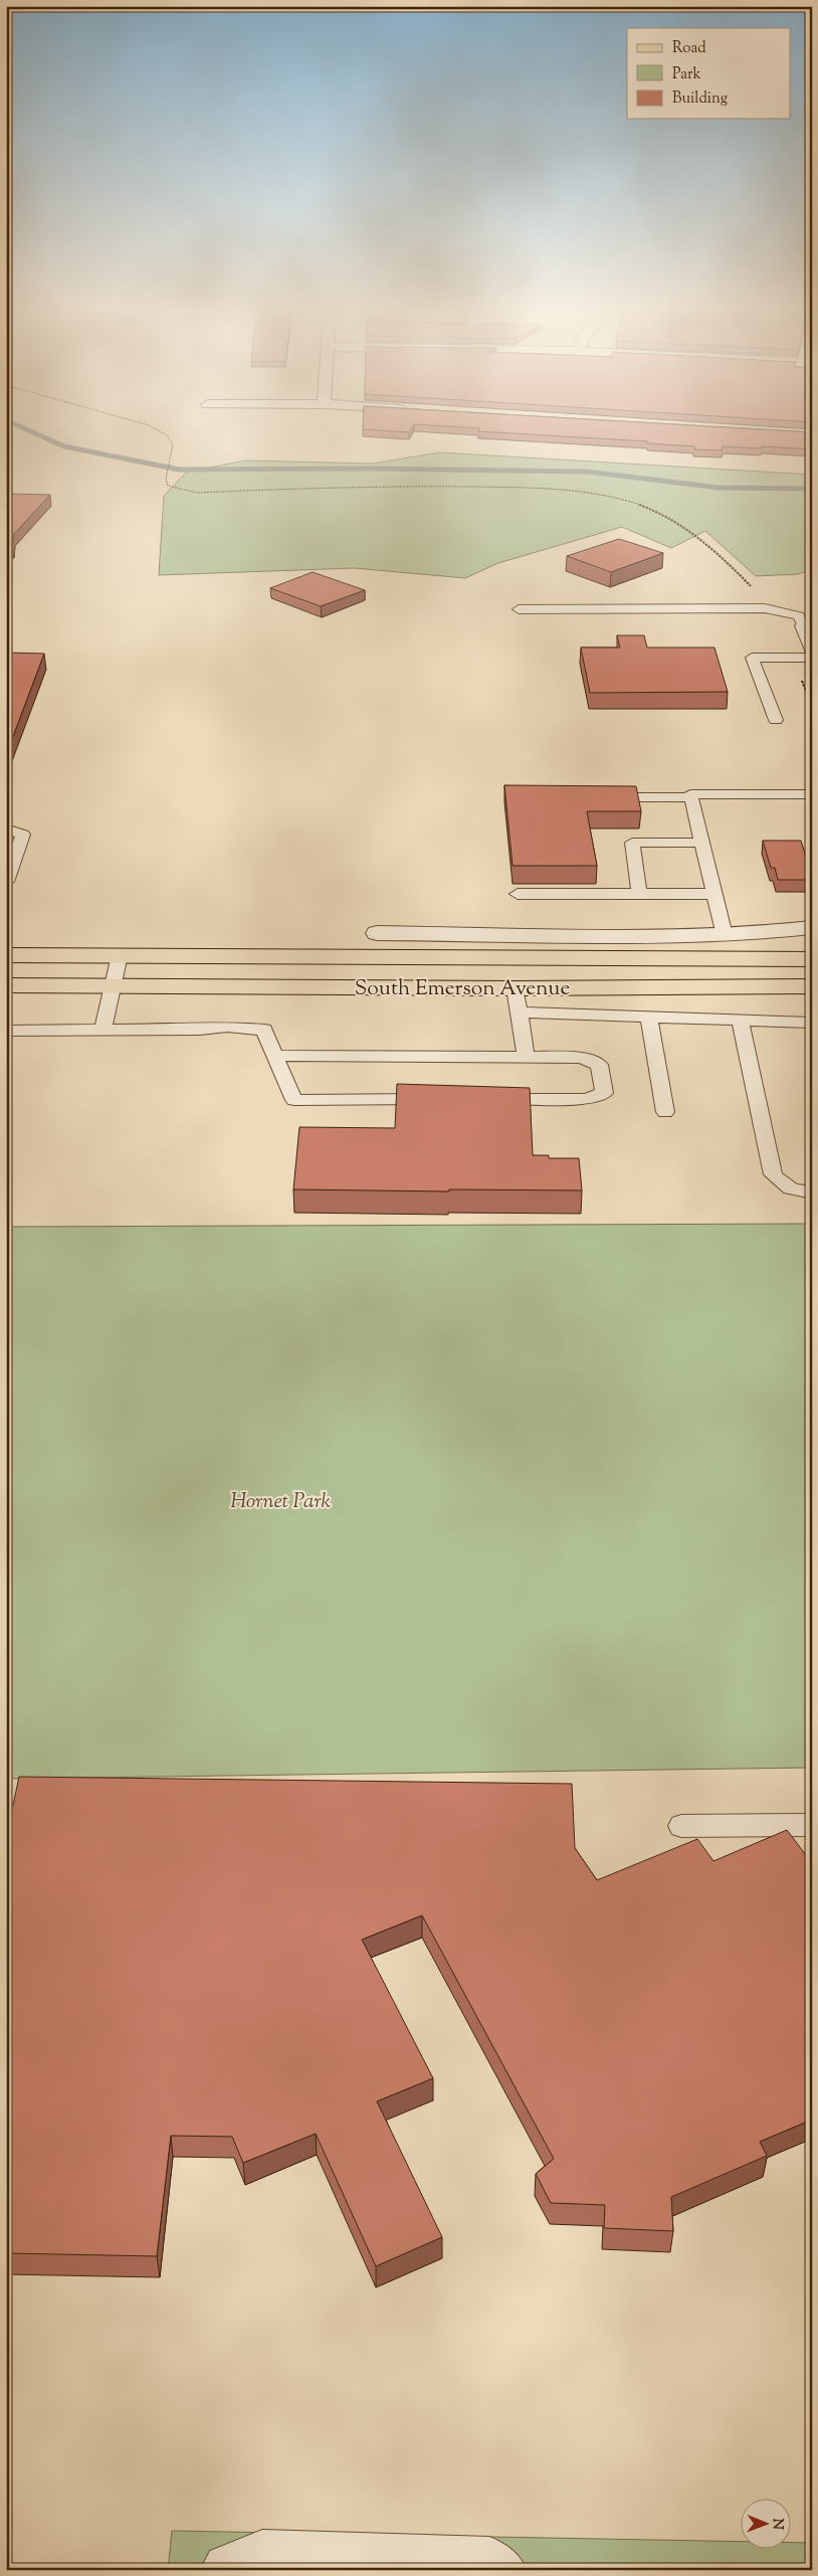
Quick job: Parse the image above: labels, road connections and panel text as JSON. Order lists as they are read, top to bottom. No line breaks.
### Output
{"streets":{"main road":["South Emerson Avenue"]},"parks":["Hornet Park"],"legend":["Road","Park","Building"],"north":"right"}
